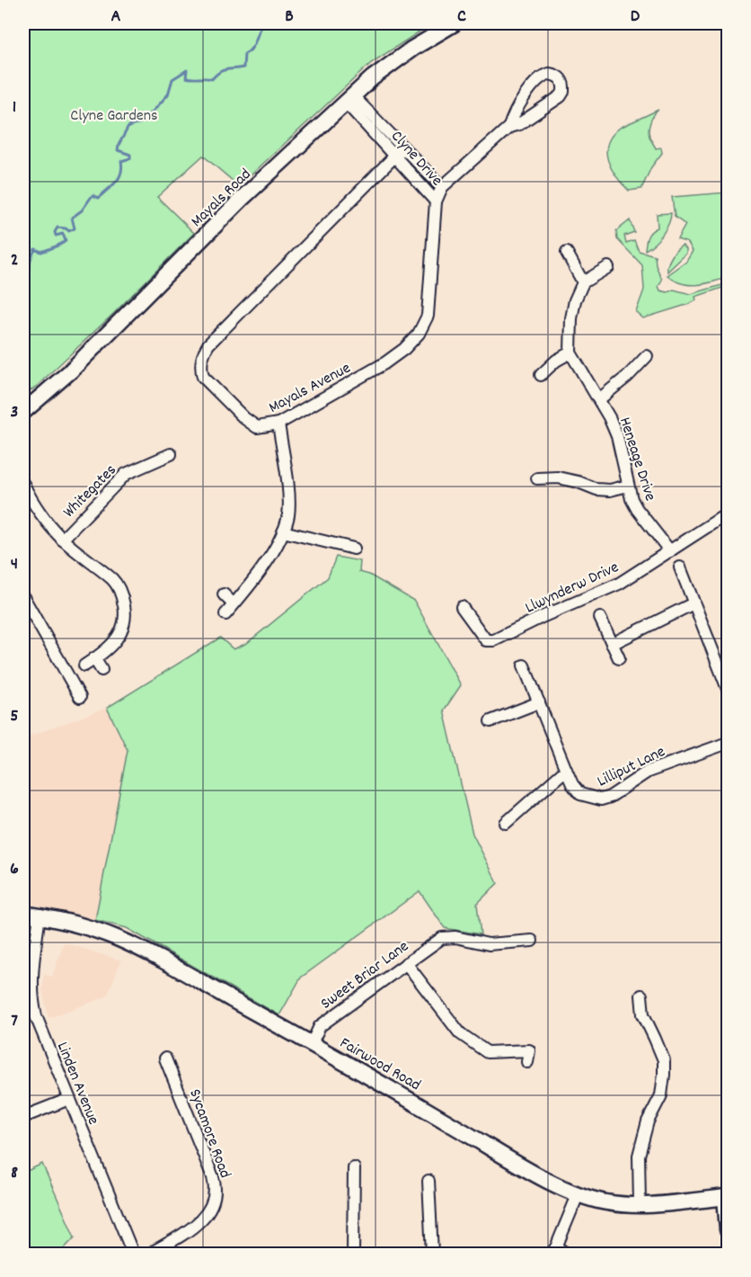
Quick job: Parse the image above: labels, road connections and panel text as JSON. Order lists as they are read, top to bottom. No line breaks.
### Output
{"streets":{"street":["Clyne Drive","Mayals Road","Mayals Avenue","Heneage Drive","Whitegates","Llwynderw Drive","Lilliput Lane","Sweet Briar Lane","Fairwood Road","Linden Avenue","Sycamore Road"]},"crossings":[["Clyne Drive","Mayals Road"],["Clyne Drive","Mayals Avenue"],["Heneage Drive","Llwynderw Drive"],["Sweet Briar Lane","Fairwood Road"],["Fairwood Road","Linden Avenue"]],"parks":["Clyne Gardens"],"grid":{"columns":["A","B","C","D"],"rows":["1","2","3","4","5","6","7","8"]}}
